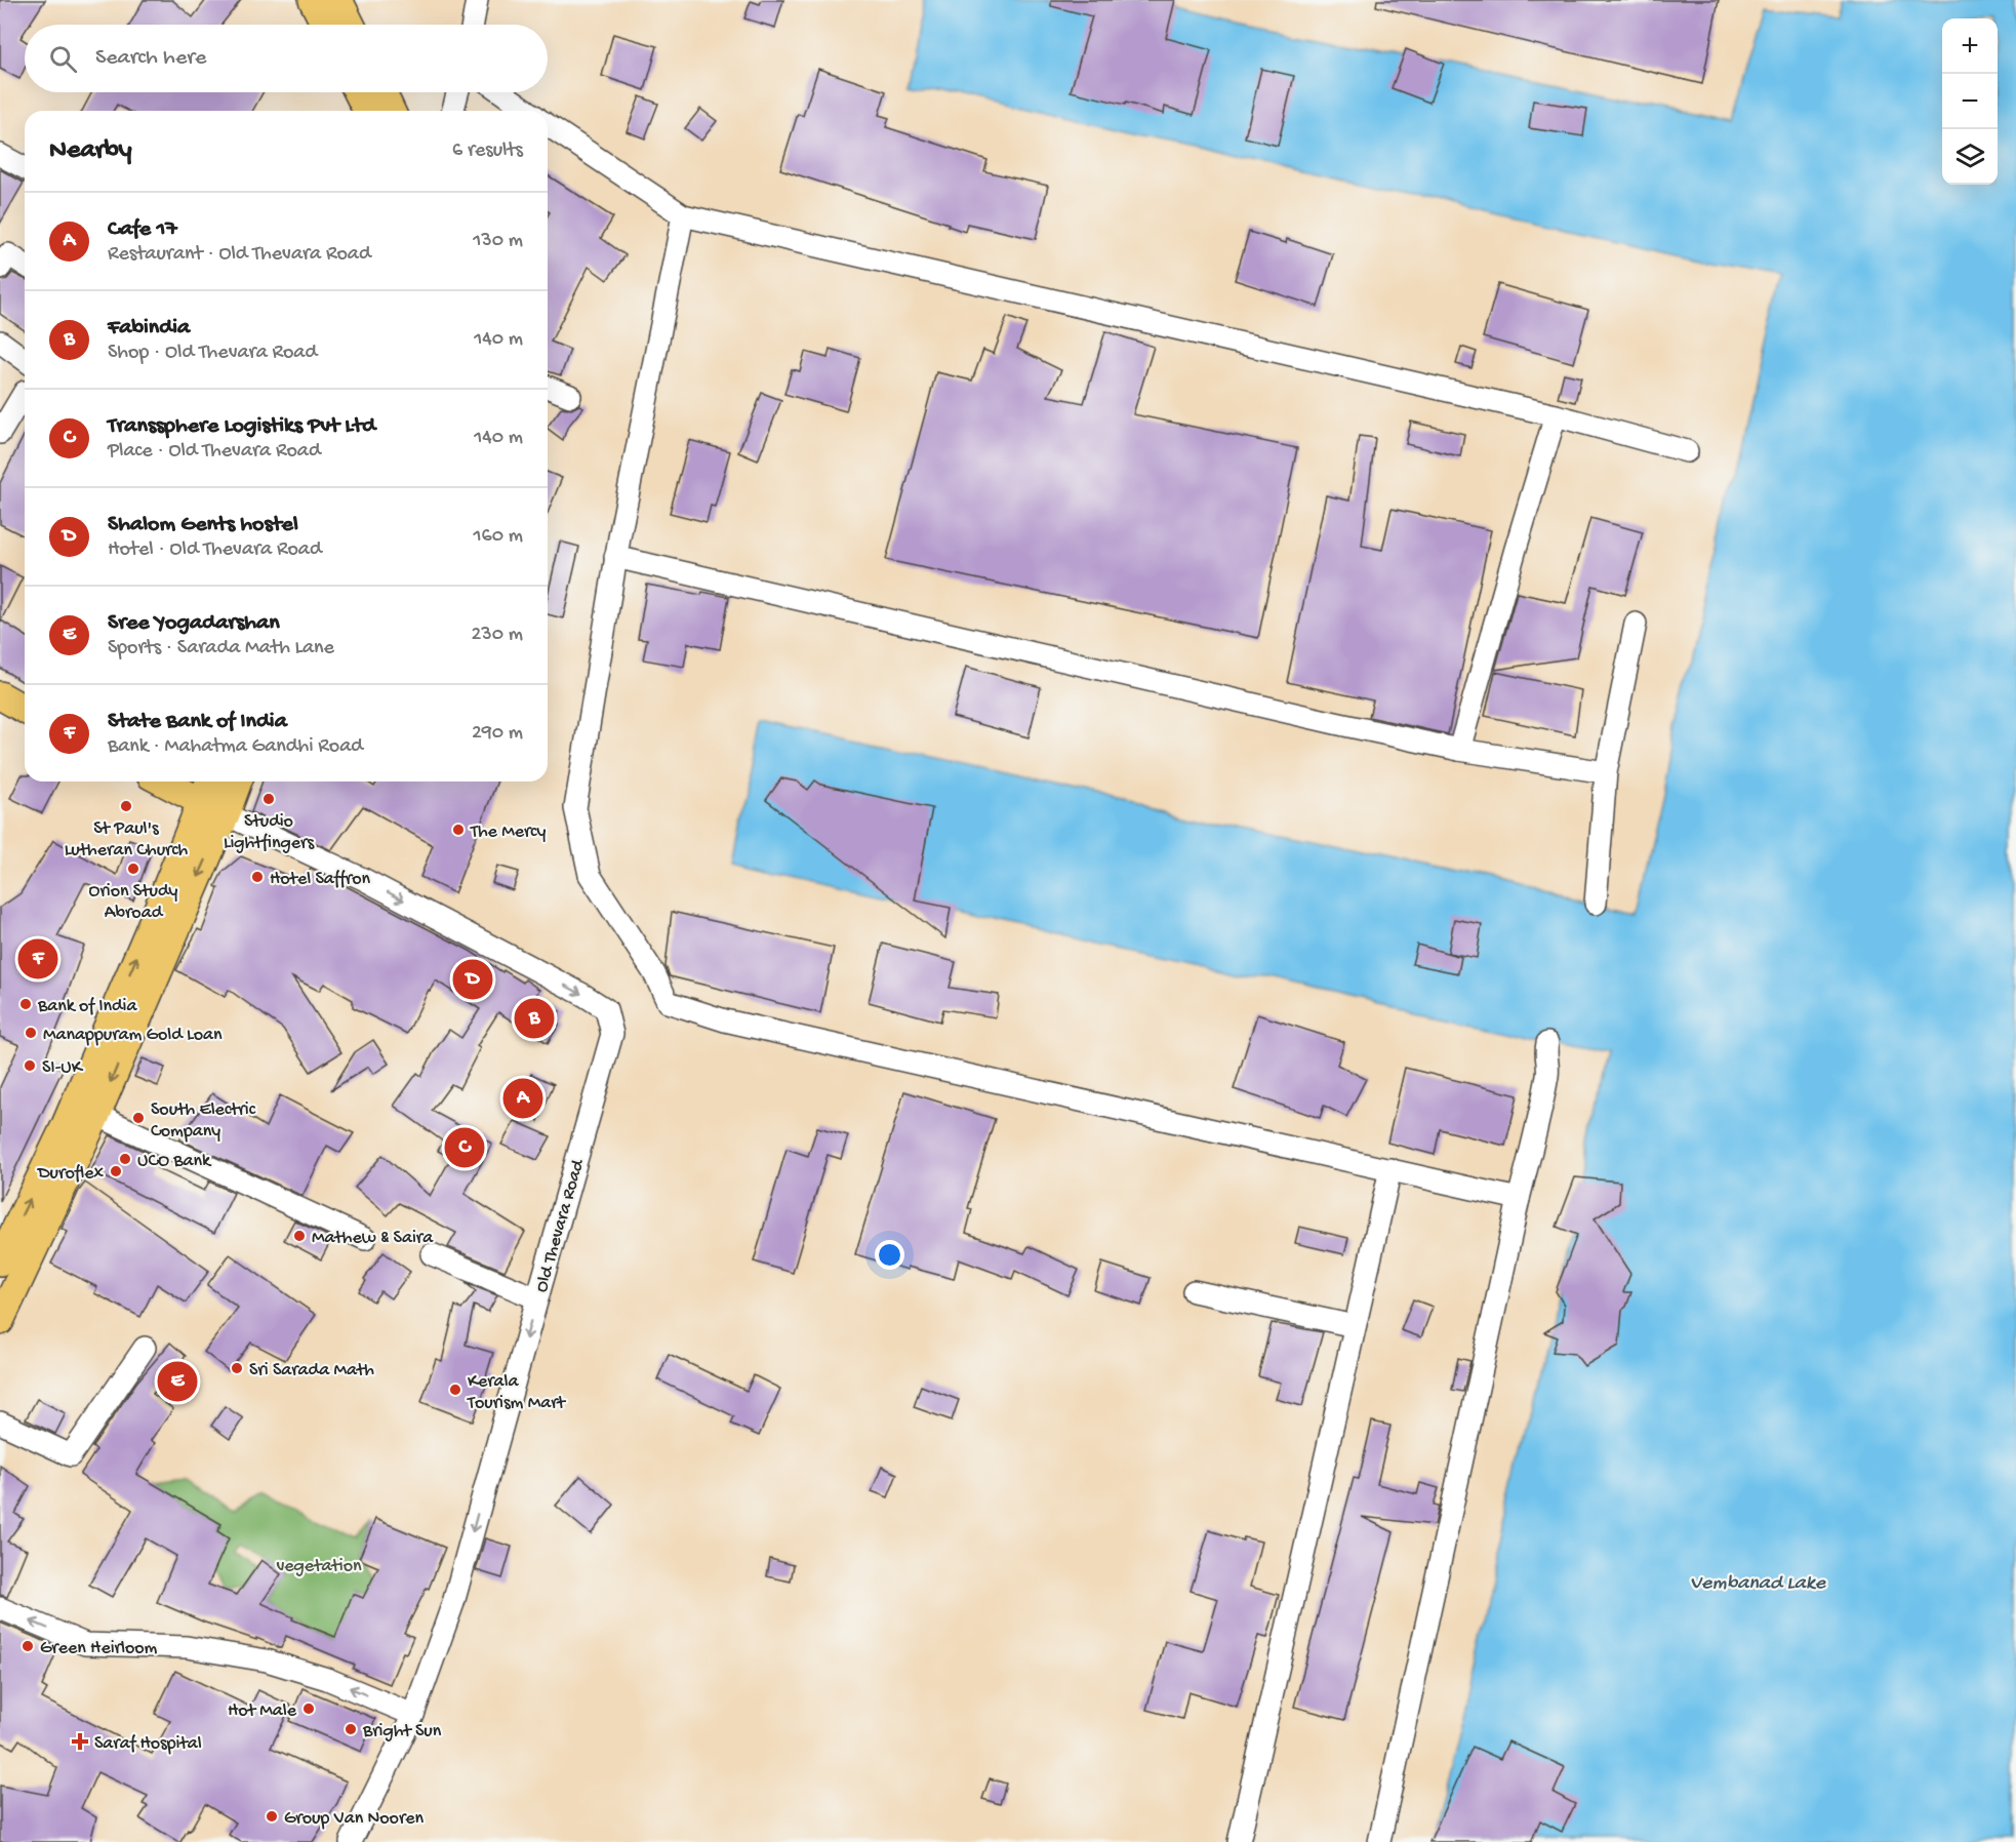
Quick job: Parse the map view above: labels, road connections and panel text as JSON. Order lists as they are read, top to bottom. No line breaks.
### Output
{"streets":{"street":["Old Thevara Road"]},"water":["Vembanad Lake"],"parks":["vegetation"],"places":{"other":["Studio Lightfingers","St Paul's Lutheran Church","The Mercy","Orion Study Abroad","Hotel Saffron","Bank of India","Manappuram Gold Loan","SI-UK","South Electric Company","UCO Bank","Duroflex","Mathew & Saira","Sri Sarada Math","Kerala Tourism Mart","Green Heirloom","Hot Male","Bright Sun","Group Van Nooren"],"health":["Saraf Hospital"]},"page":{"map_buttons":["+","−"],"search":"Search here","heading":["Nearby","6 results"],"list":[{"mark":"A","name":"Cafe 17","note":"Restaurant · Old Thevara Road","value":"130 m"},{"mark":"B","name":"Fabindia","note":"Shop · Old Thevara Road","value":"140 m"},{"mark":"C","name":"Transsphere Logistiks Pvt Ltd","note":"Place · Old Thevara Road","value":"140 m"},{"mark":"D","name":"Shalom Gents hostel","note":"Hotel · Old Thevara Road","value":"160 m"},{"mark":"E","name":"Sree Yogadarshan","note":"Sports · Sarada Math Lane","value":"230 m"},{"mark":"F","name":"State Bank of India","note":"Bank · Mahatma Gandhi Road","value":"290 m"}],"pins":["F","D","B","A","C","E"]}}
